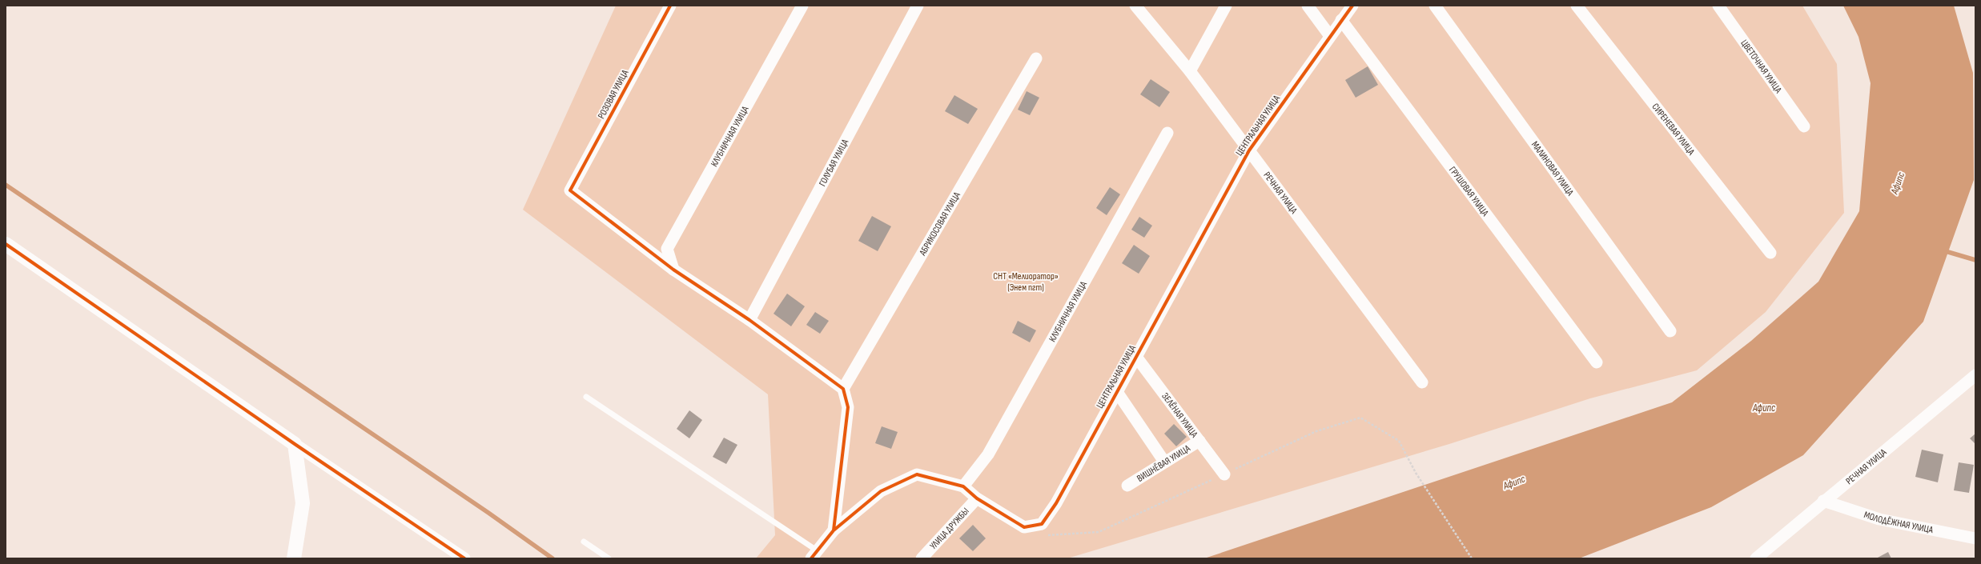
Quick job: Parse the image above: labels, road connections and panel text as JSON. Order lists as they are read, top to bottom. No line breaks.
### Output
{"streets":{"street":["ЦВЕТОЧНАЯ УЛИЦА","РОЗОВАЯ УЛИЦА","ЦЕНТРАЛЬНАЯ УЛИЦА","СИРЕНЕВАЯ УЛИЦА","КЛУБНИЧНАЯ УЛИЦА","ГОЛУБАЯ УЛИЦА","МАЛИНОВАЯ УЛИЦА","ГРУШОВАЯ УЛИЦА","РЕЧНАЯ УЛИЦА","АБРИКОСОВАЯ УЛИЦА","ЗЕЛЁНАЯ УЛИЦА","ВИШНЁВАЯ УЛИЦА","МОЛОДЁЖНАЯ УЛИЦА","УЛИЦА ДРУЖБЫ"]},"crossings":[["РОЗОВАЯ УЛИЦА","КЛУБНИЧНАЯ УЛИЦА"],["ЦЕНТРАЛЬНАЯ УЛИЦА","КЛУБНИЧНАЯ УЛИЦА"],["ЦЕНТРАЛЬНАЯ УЛИЦА","ГРУШОВАЯ УЛИЦА"],["ЦЕНТРАЛЬНАЯ УЛИЦА","РЕЧНАЯ УЛИЦА"],["ЦЕНТРАЛЬНАЯ УЛИЦА","ЗЕЛЁНАЯ УЛИЦА"],["ЦЕНТРАЛЬНАЯ УЛИЦА","УЛИЦА ДРУЖБЫ"],["РЕЧНАЯ УЛИЦА","МОЛОДЁЖНАЯ УЛИЦА"],["ЗЕЛЁНАЯ УЛИЦА","ВИШНЁВАЯ УЛИЦА"]],"water":["Афипс"],"parks":["СНТ «Мелиоратор» (Энем пгт)"]}
